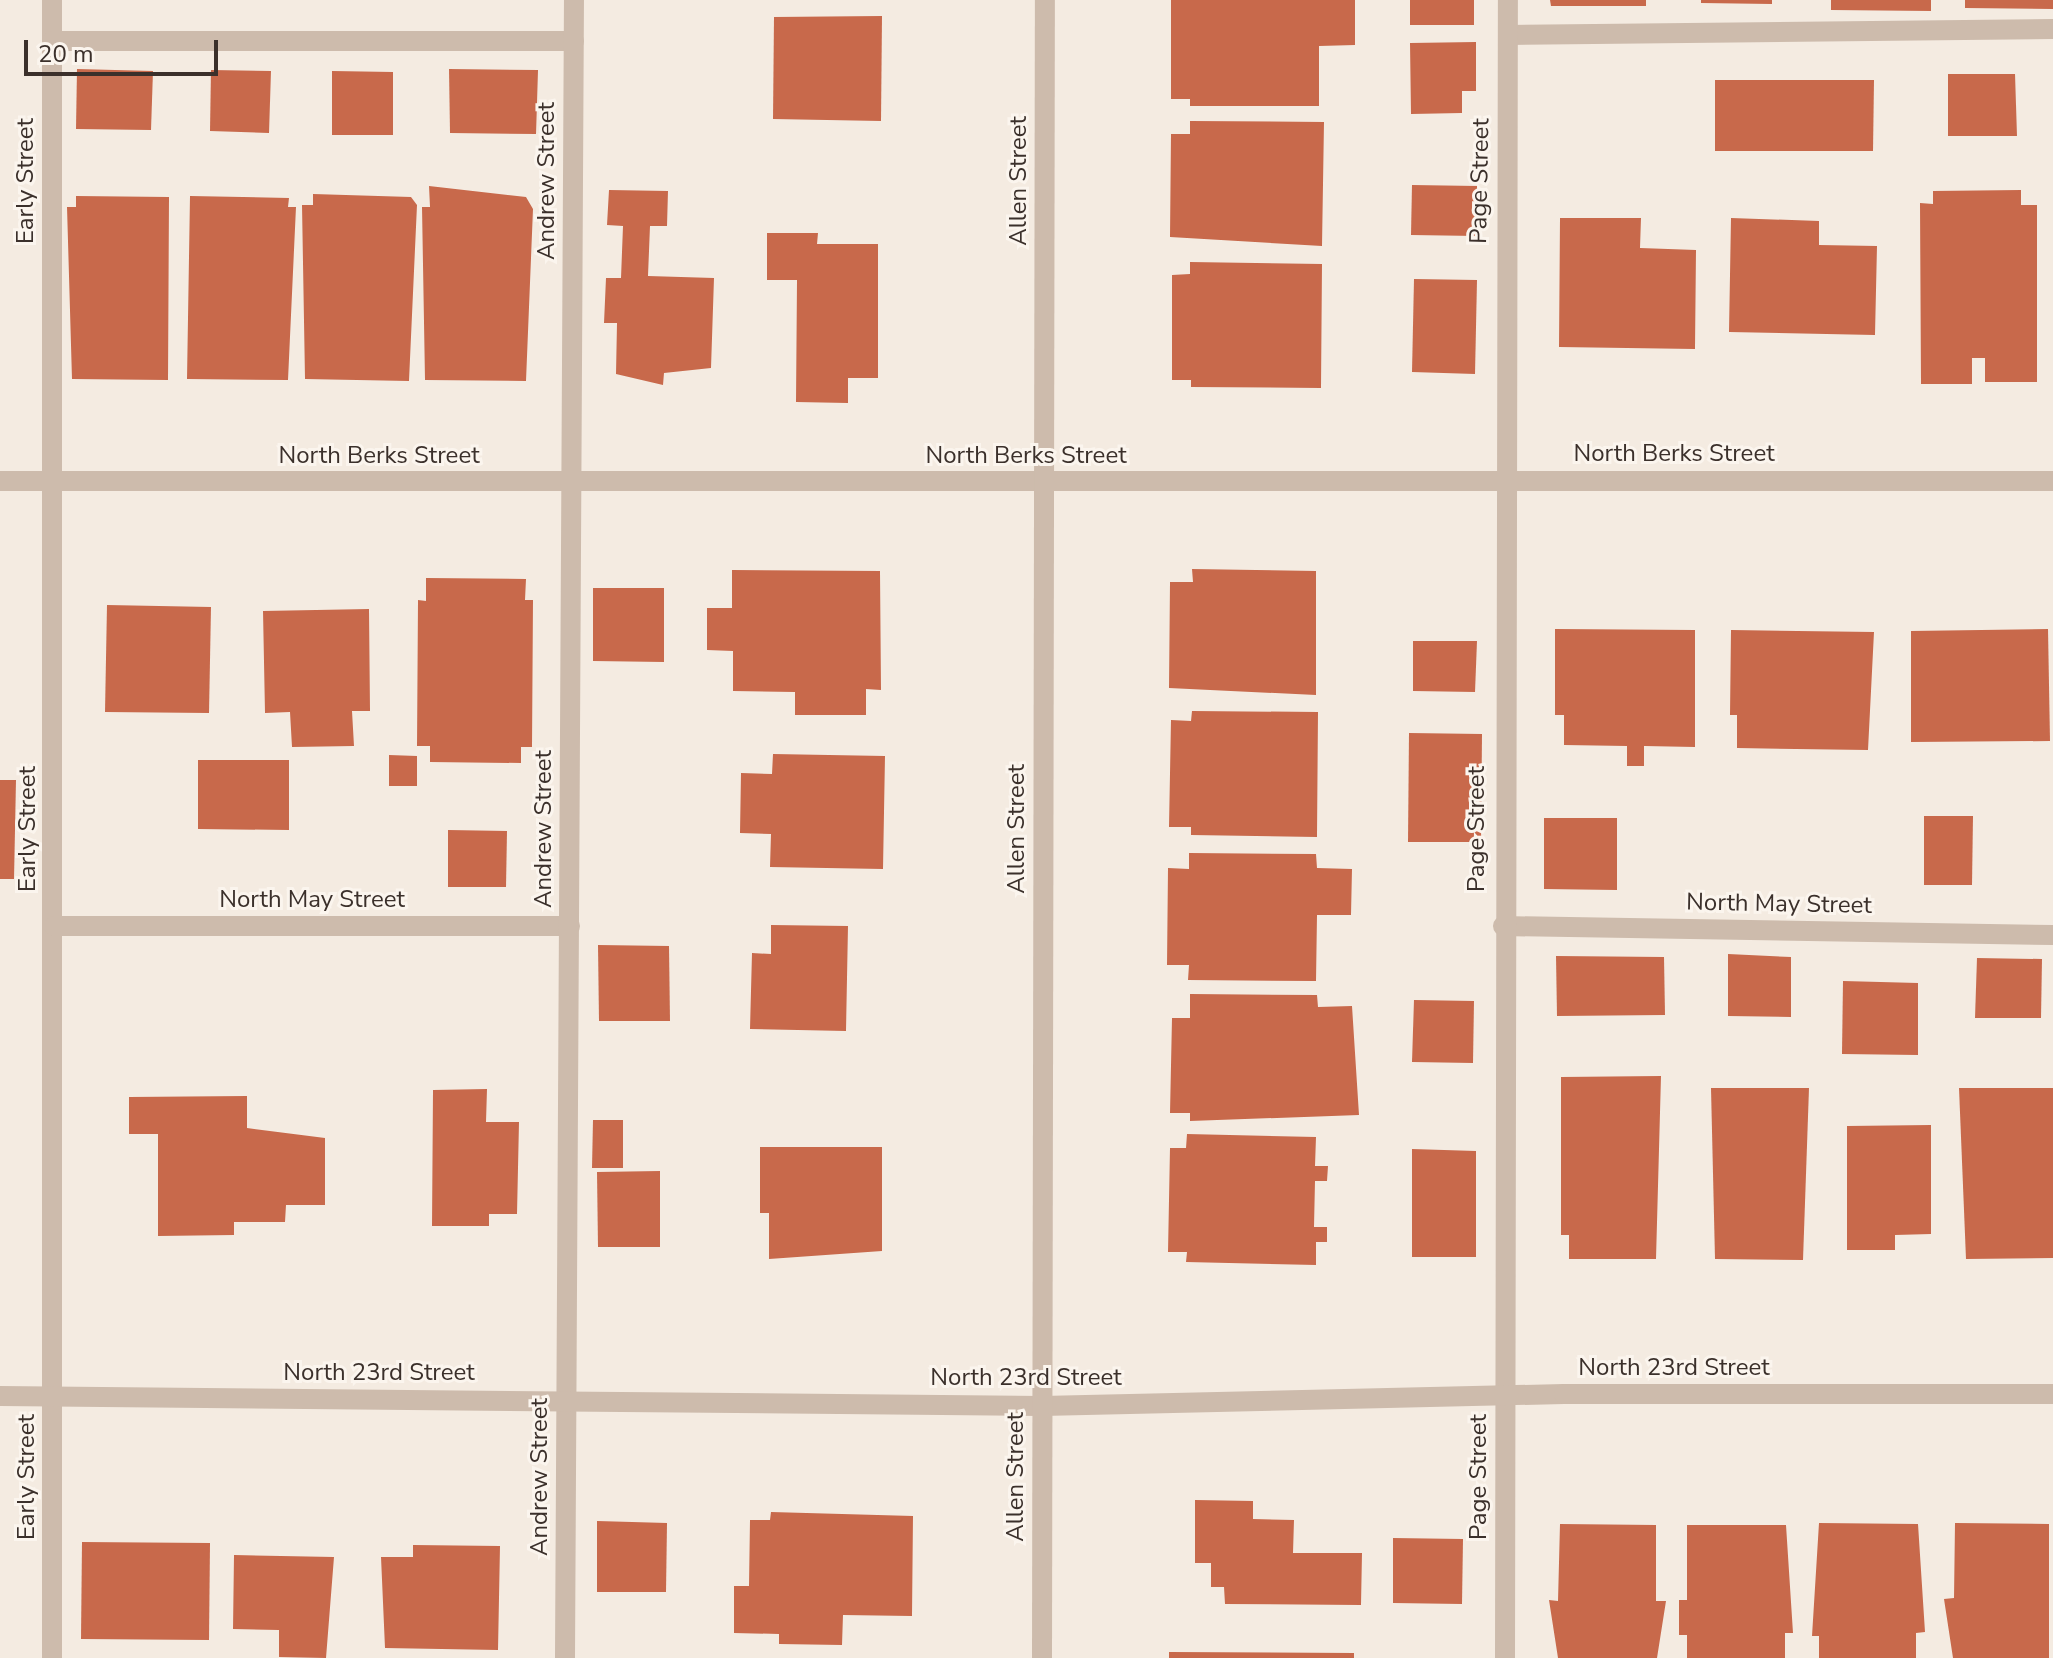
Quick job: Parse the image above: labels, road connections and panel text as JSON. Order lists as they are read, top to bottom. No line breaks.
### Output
{"streets":{"street":["Early Street","Andrew Street","Allen Street","Page Street","North Berks Street","North May Street","North 23rd Street"]},"crossings":[["Early Street","North Berks Street"],["Early Street","North May Street"],["Early Street","North 23rd Street"],["Andrew Street","North Berks Street"],["Andrew Street","North May Street"],["Andrew Street","North 23rd Street"],["Allen Street","North Berks Street"],["Allen Street","North 23rd Street"],["Page Street","North Berks Street"],["Page Street","North May Street"],["Page Street","North 23rd Street"]],"scale_bar":"20 m"}
